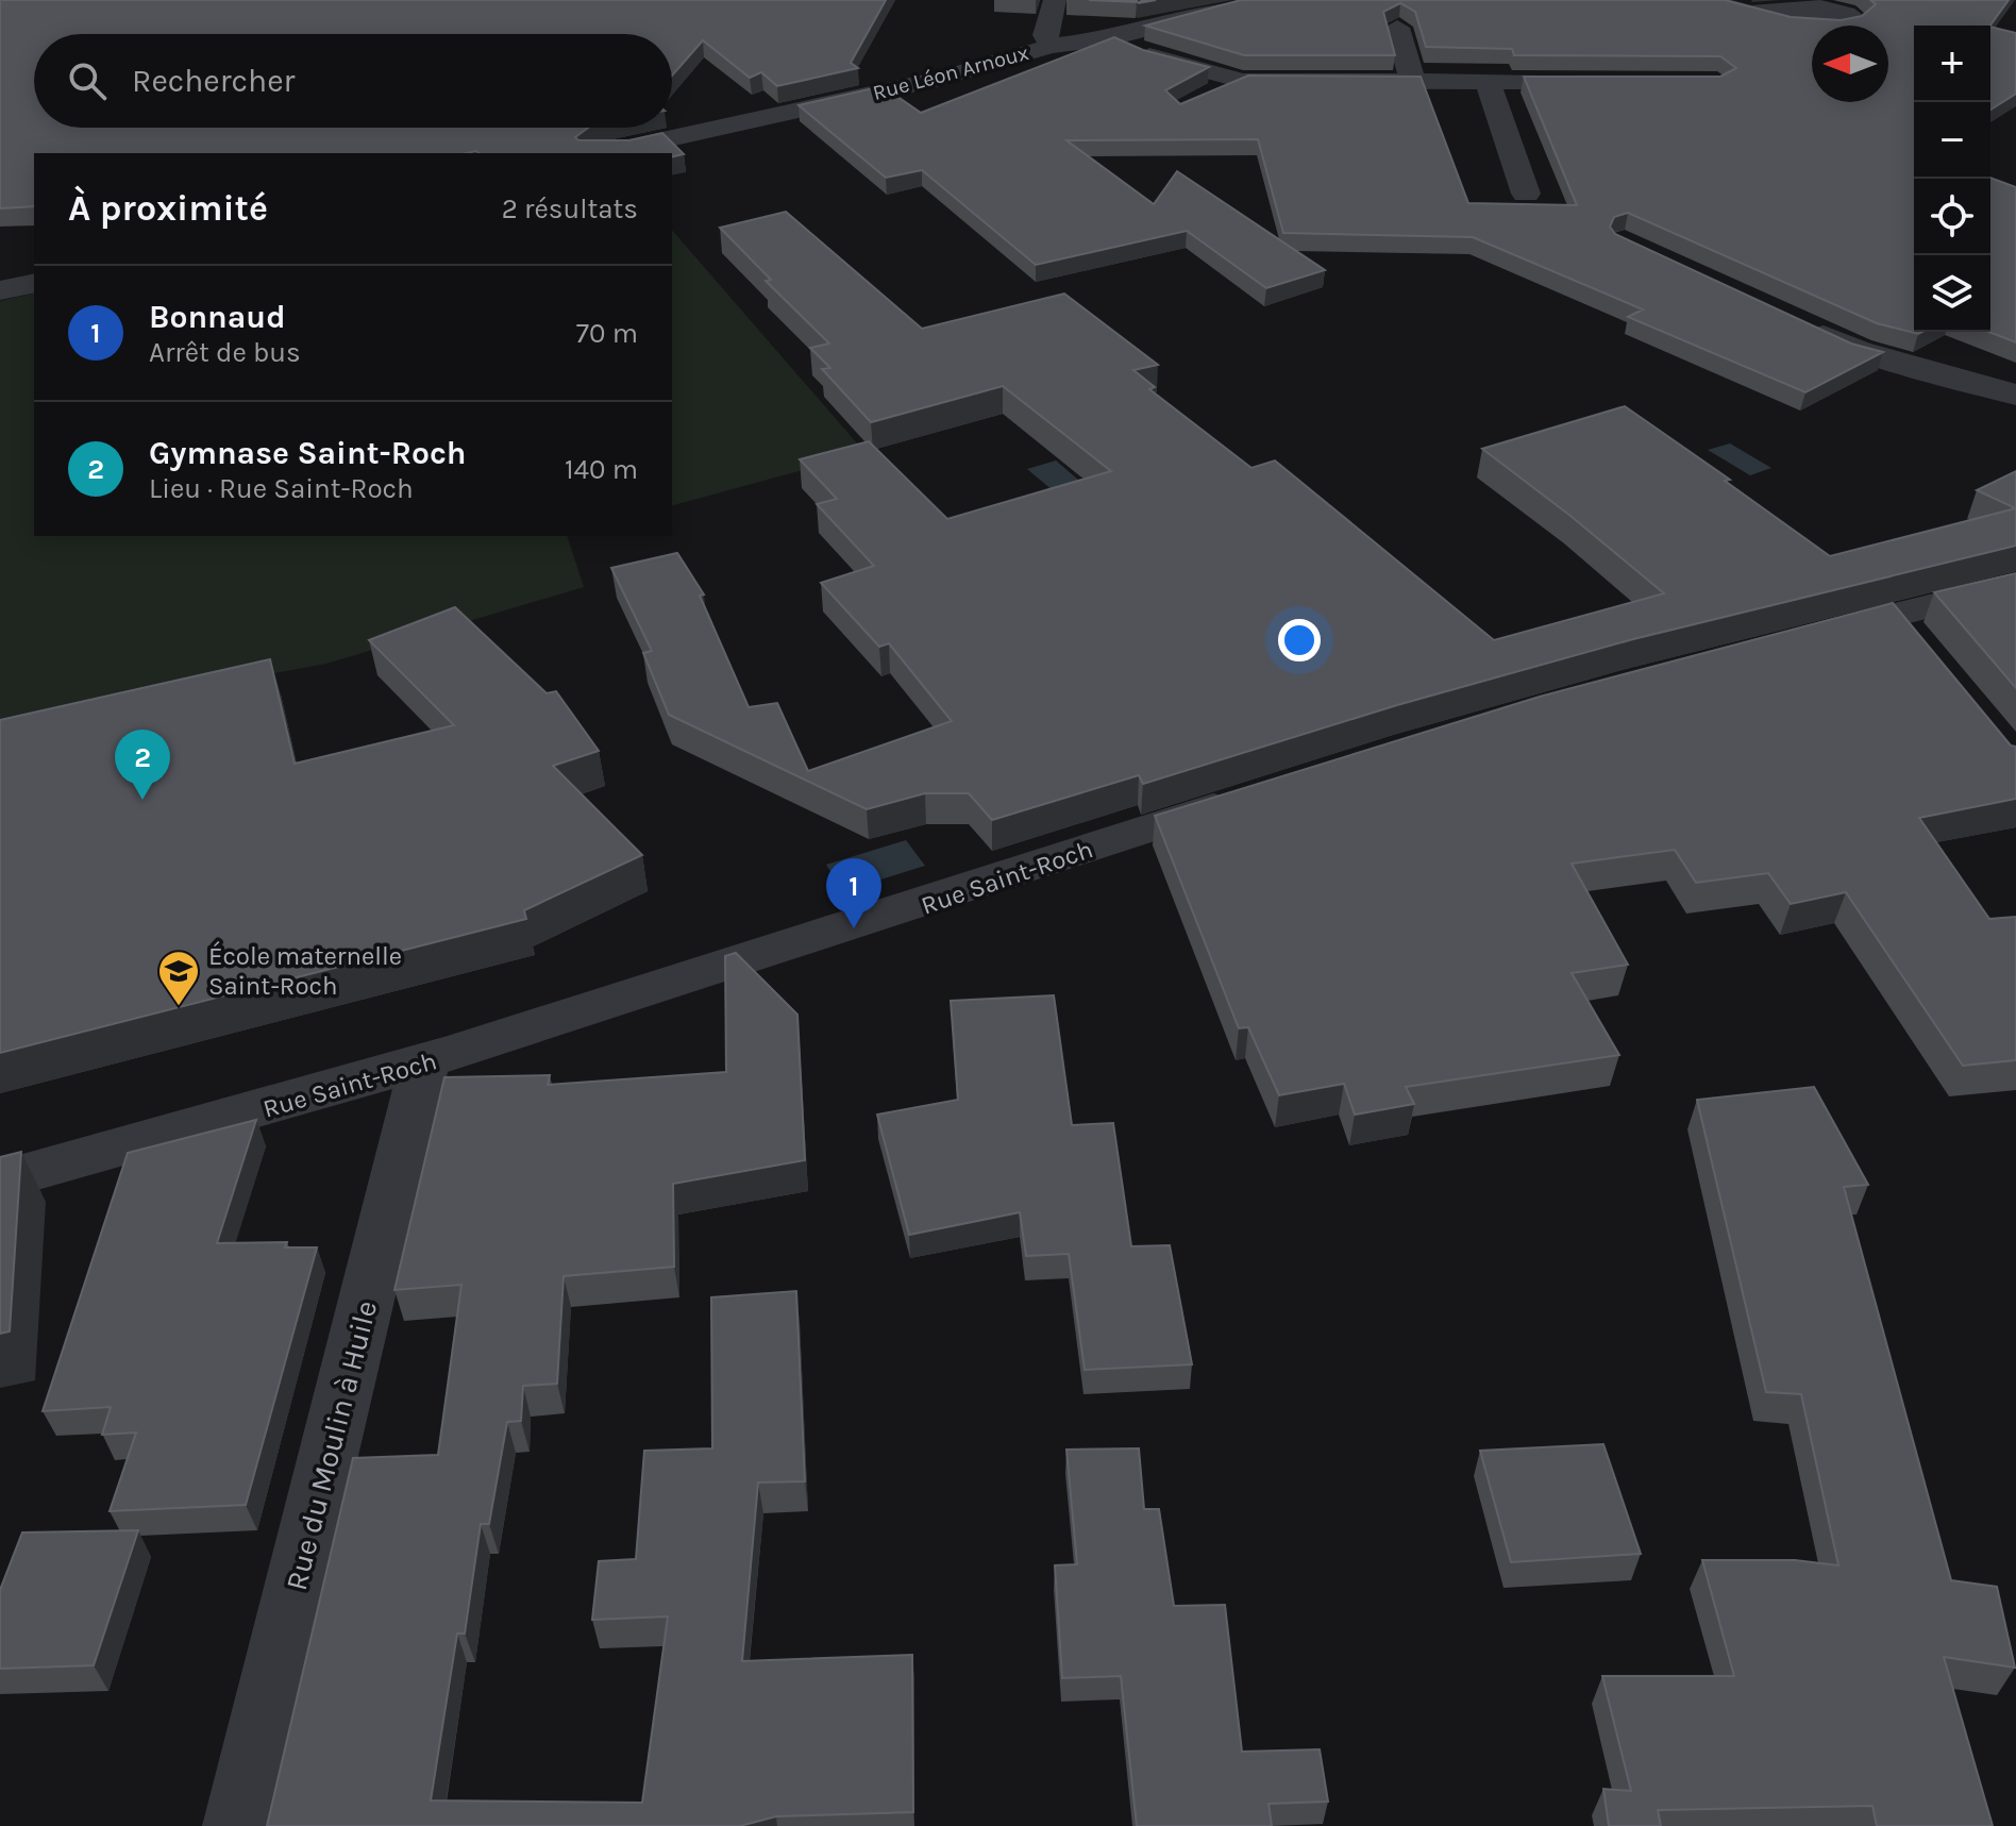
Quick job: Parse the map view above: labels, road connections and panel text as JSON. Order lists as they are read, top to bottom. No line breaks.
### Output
{"streets":{"street":["Rue Léon Arnoux","Rue Saint-Roch","Rue du Moulin à Huile"]},"crossings":[["Rue Saint-Roch","Rue du Moulin à Huile"]],"places":{"school or university":["École maternelle Saint-Roch"]},"north":"left","page":{"map_buttons":["+","−"],"search":"Rechercher","heading":["À proximité","2 résultats"],"list":[{"mark":"1","name":"Bonnaud","note":"Arrêt de bus","value":"70 m"},{"mark":"2","name":"Gymnase Saint-Roch","note":"Lieu · Rue Saint-Roch","value":"140 m"}],"pins":["2","1"]}}
